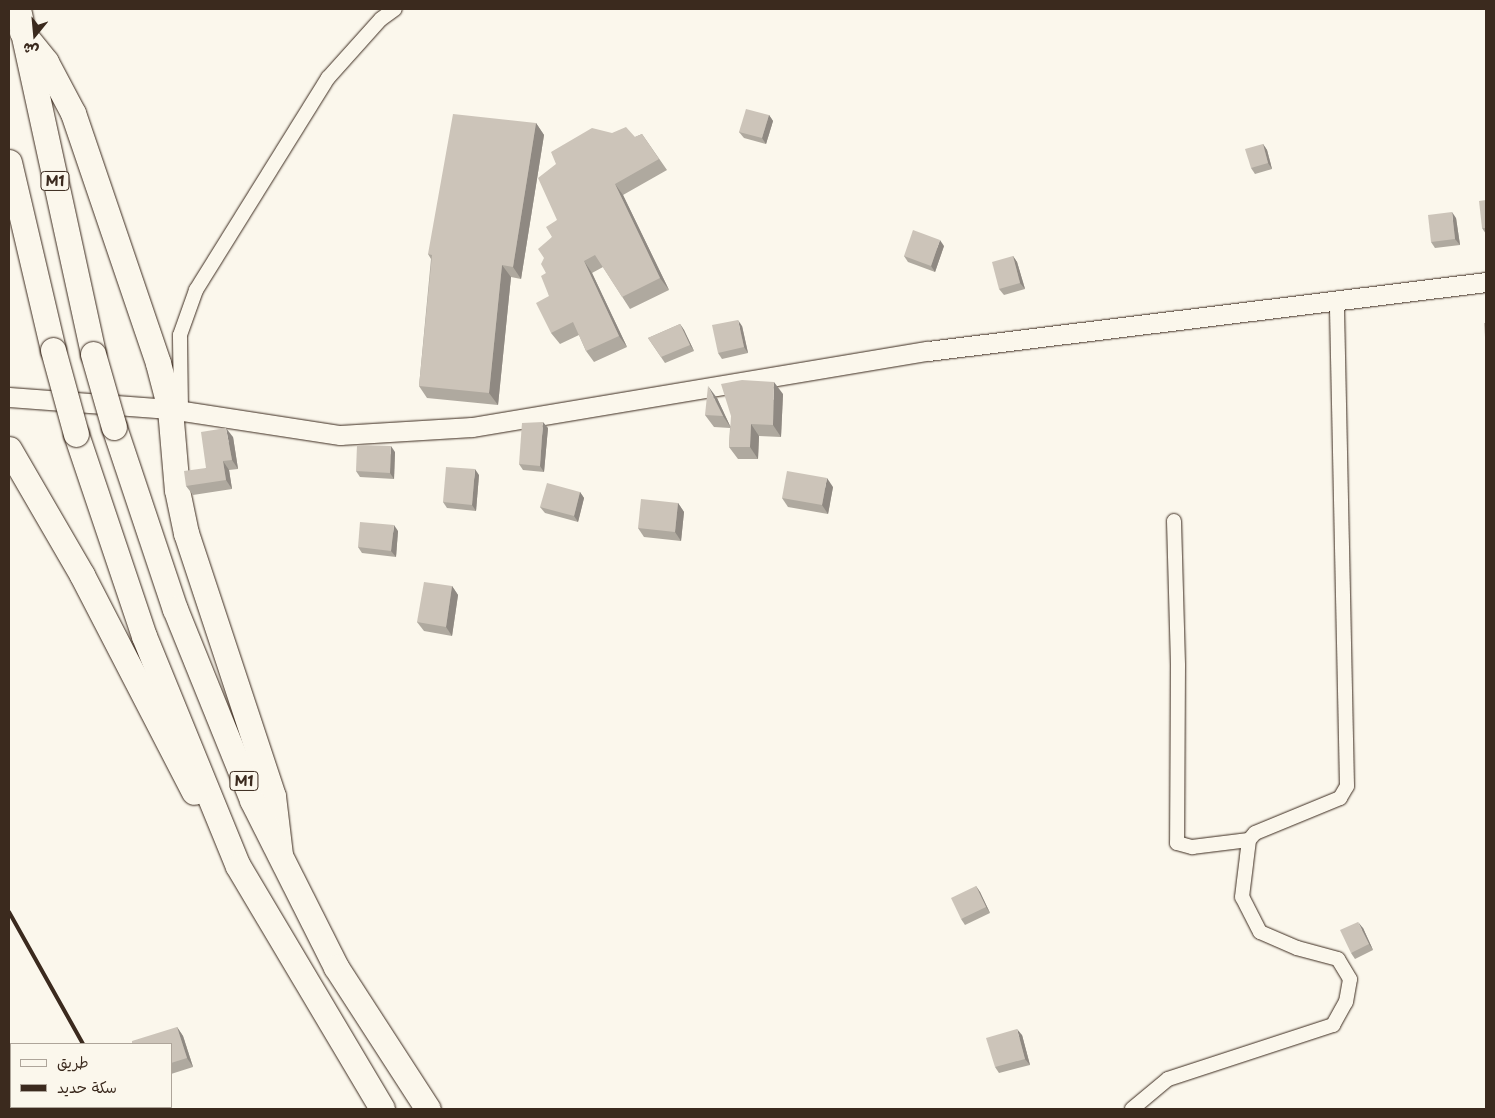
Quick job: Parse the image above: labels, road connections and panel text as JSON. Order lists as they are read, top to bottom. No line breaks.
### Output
{"streets":{"highway":["M1"]},"legend":["طريق","سكة حديد"],"north":"bottom"}
